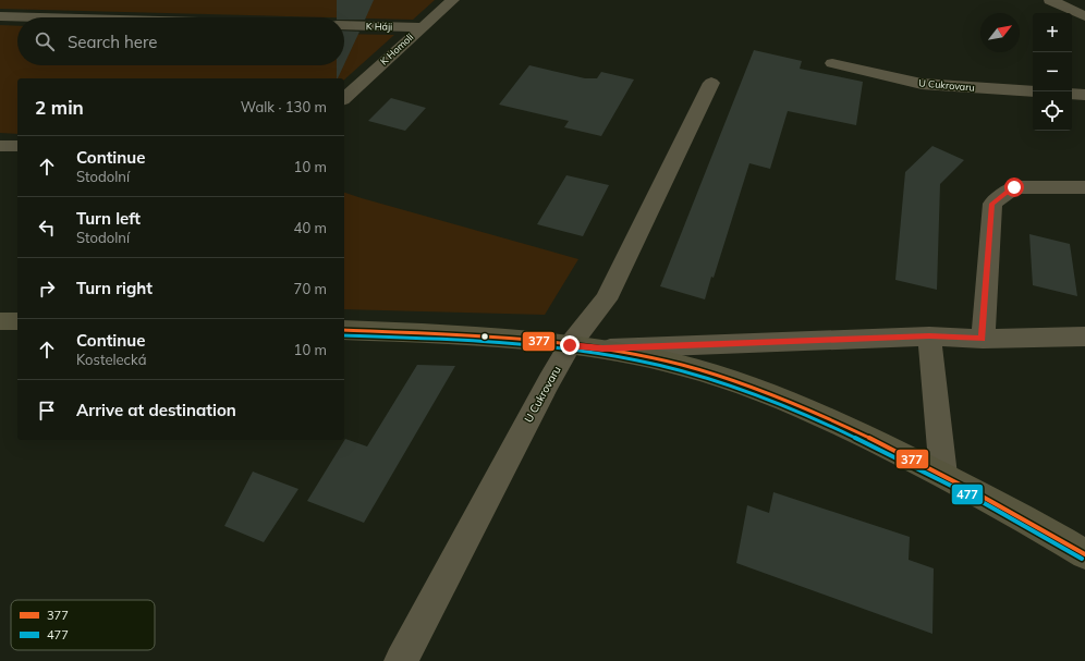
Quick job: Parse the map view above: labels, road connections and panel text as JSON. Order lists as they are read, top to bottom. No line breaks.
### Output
{"streets":{"street":["K Háji","K Homoli","U Cukrovaru"]},"crossings":[["K Háji","K Homoli"]],"lines":["transit line 377","transit line 477"],"legend":["377","477"],"north":"top right","page":{"map_buttons":["+","−"],"search":"Search here","heading":["2 min","Walk · 130 m"],"list":[["Continue","Stodolní","10 m"],["Turn left","Stodolní","40 m"],["Turn right","70 m"],["Continue","Kostelecká","10 m"],"Arrive at destination"]}}
